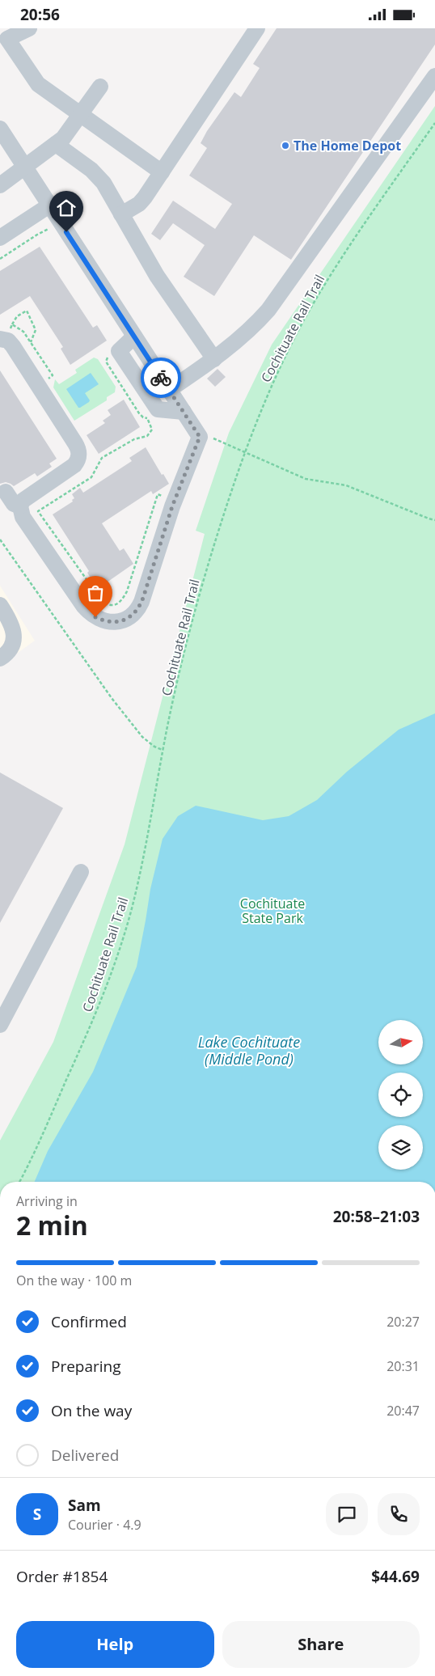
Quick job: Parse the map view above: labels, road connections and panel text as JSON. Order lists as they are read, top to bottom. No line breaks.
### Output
{"streets":{"path":["Cochituate Rail Trail"]},"water":["Lake Cochituate (Middle Pond)"],"parks":["Cochituate State Park"],"places":["The Home Depot"],"north":"right","page":{"status":"20:56","heading":["2 min","Arriving in","20:58–21:03"],"panel":["Sam","Courier · 4.9","Order #1854","$44.69"],"bar":"On the way · 100 m","list":[["Confirmed","20:27"],["Preparing","20:31"],["On the way","20:47"],"Delivered"],"round":"S","buttons":["Help","Share"]}}
